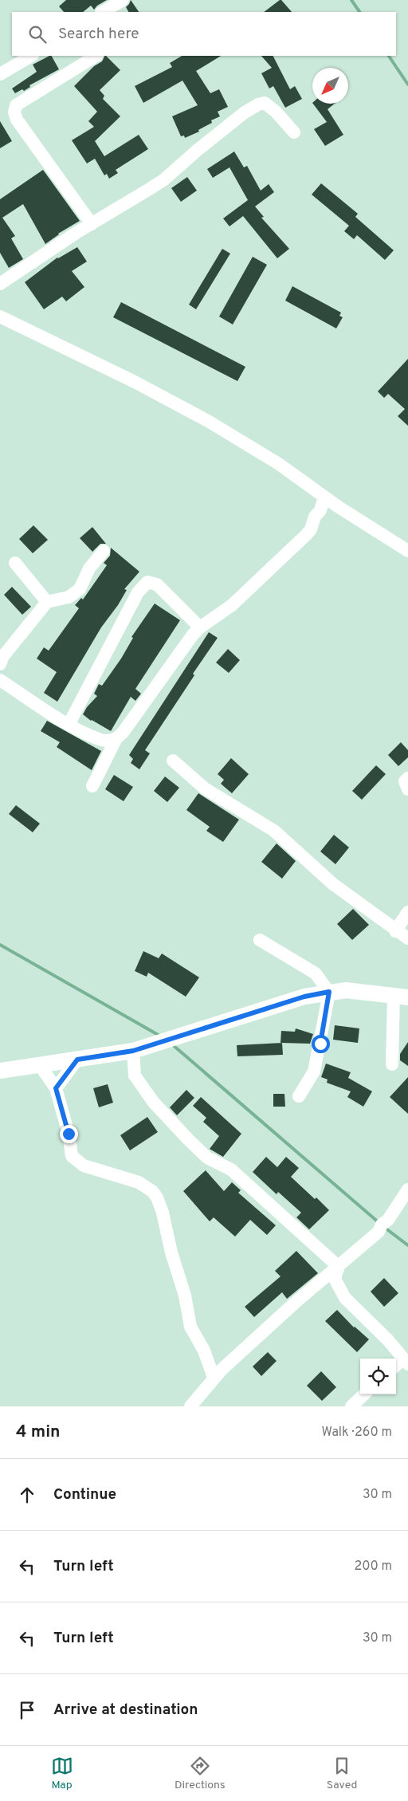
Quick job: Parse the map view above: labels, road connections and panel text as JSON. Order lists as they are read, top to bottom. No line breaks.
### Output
{"north":"bottom left","page":{"search":"Search here","heading":["4 min","Walk · 260 m"],"list":[["Continue","30 m"],["Turn left","200 m"],["Turn left","30 m"],"Arrive at destination"],"nav":["Map","Directions","Saved"]}}
